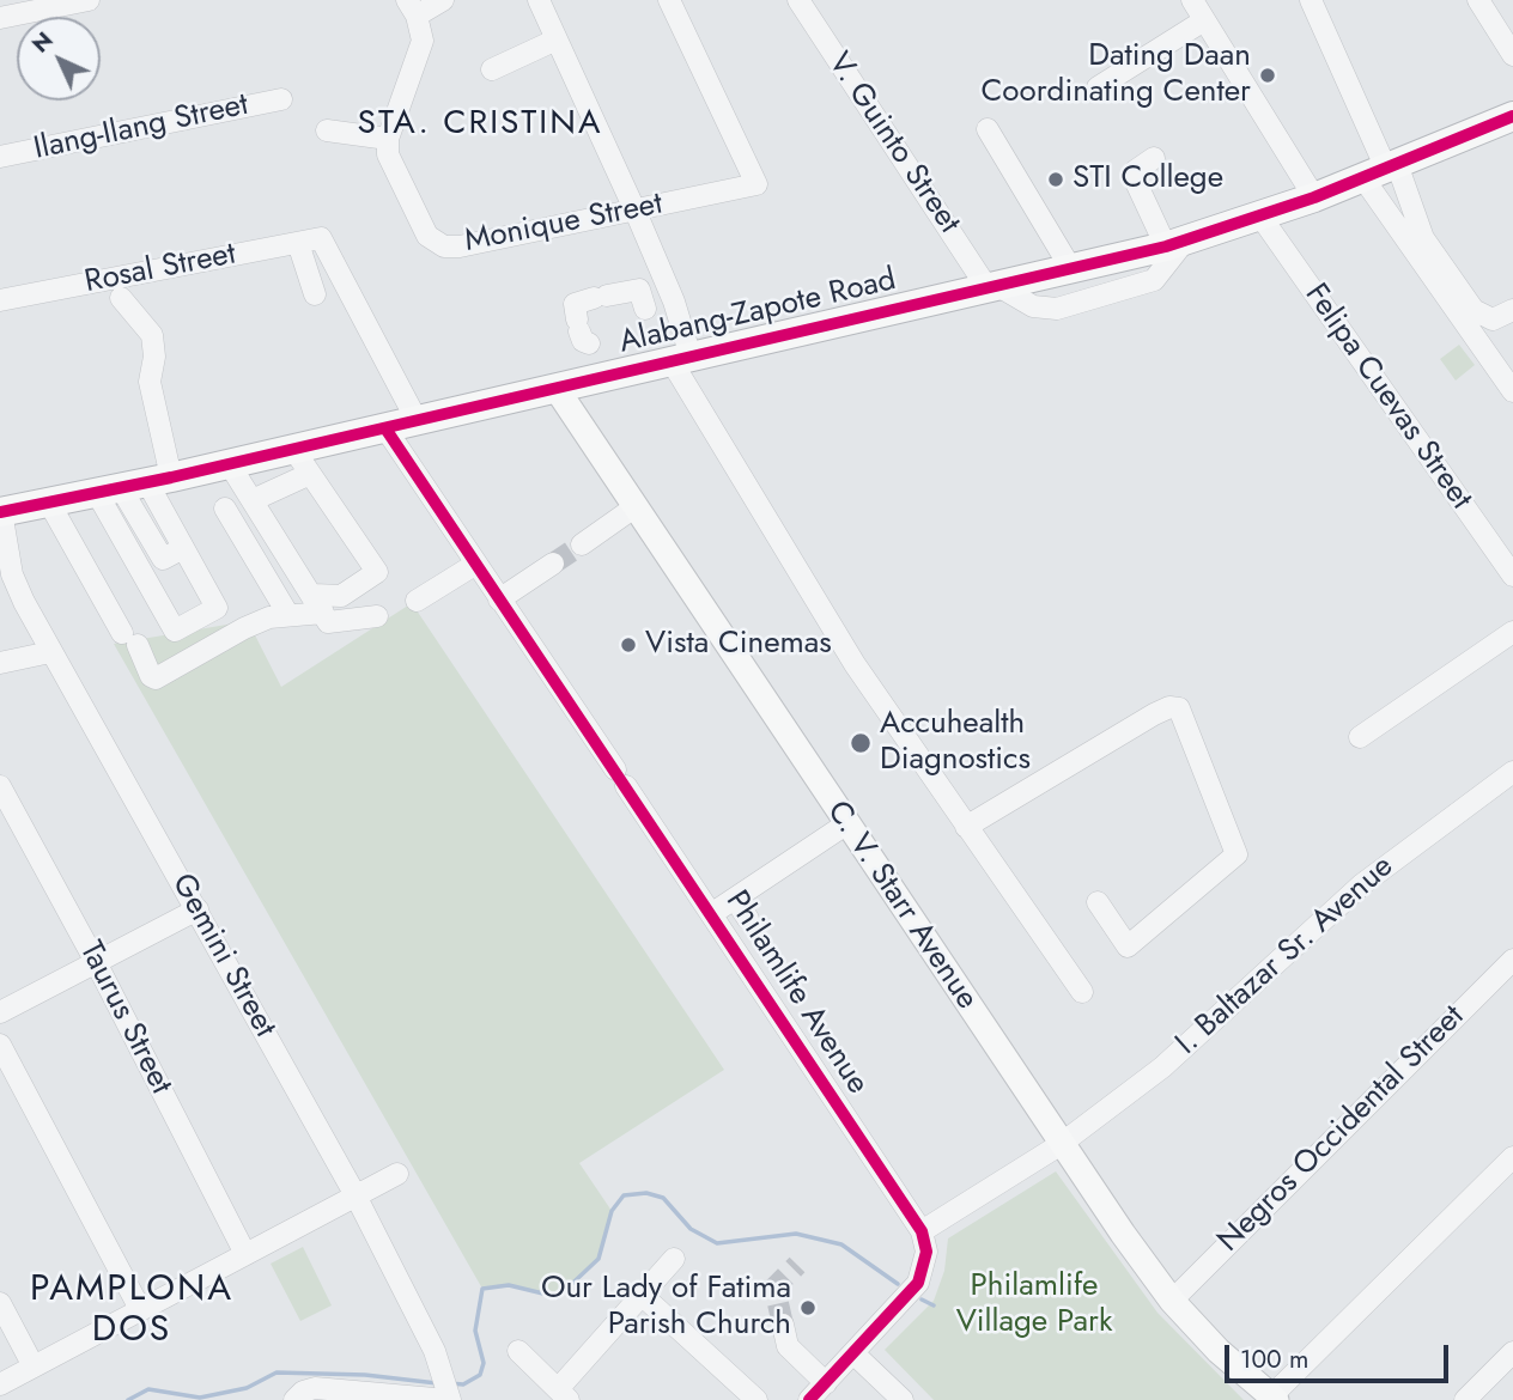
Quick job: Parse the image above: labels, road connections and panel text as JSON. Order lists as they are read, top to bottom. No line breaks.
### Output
{"streets":{"highway":["Alabang-Zapote Road"],"main road":["C. V. Starr Avenue"],"street":["Ilang-Ilang Street","V. Guinto Street","Monique Street","Rosal Street","Felipa Cuevas Street","Gemini Street","I. Baltazar Sr. Avenue","Philamlife Avenue","Taurus Street","Negros Occidental Street"]},"crossings":[["V. Guinto Street","Alabang-Zapote Road"],["Rosal Street","Alabang-Zapote Road"],["Alabang-Zapote Road","Felipa Cuevas Street"],["Alabang-Zapote Road","C. V. Starr Avenue"],["Alabang-Zapote Road","Gemini Street"],["Alabang-Zapote Road","Philamlife Avenue"],["C. V. Starr Avenue","I. Baltazar Sr. Avenue"],["C. V. Starr Avenue","Negros Occidental Street"],["I. Baltazar Sr. Avenue","Philamlife Avenue"]],"districts":["STA. CRISTINA","PAMPLONA DOS"],"parks":["Philamlife Village Park"],"places":["Dating Daan Coordinating Center","STI College","Vista Cinemas","Accuhealth Diagnostics","Our Lady of Fatima Parish Church"],"scale_bar":"100 m","north":"top left"}
